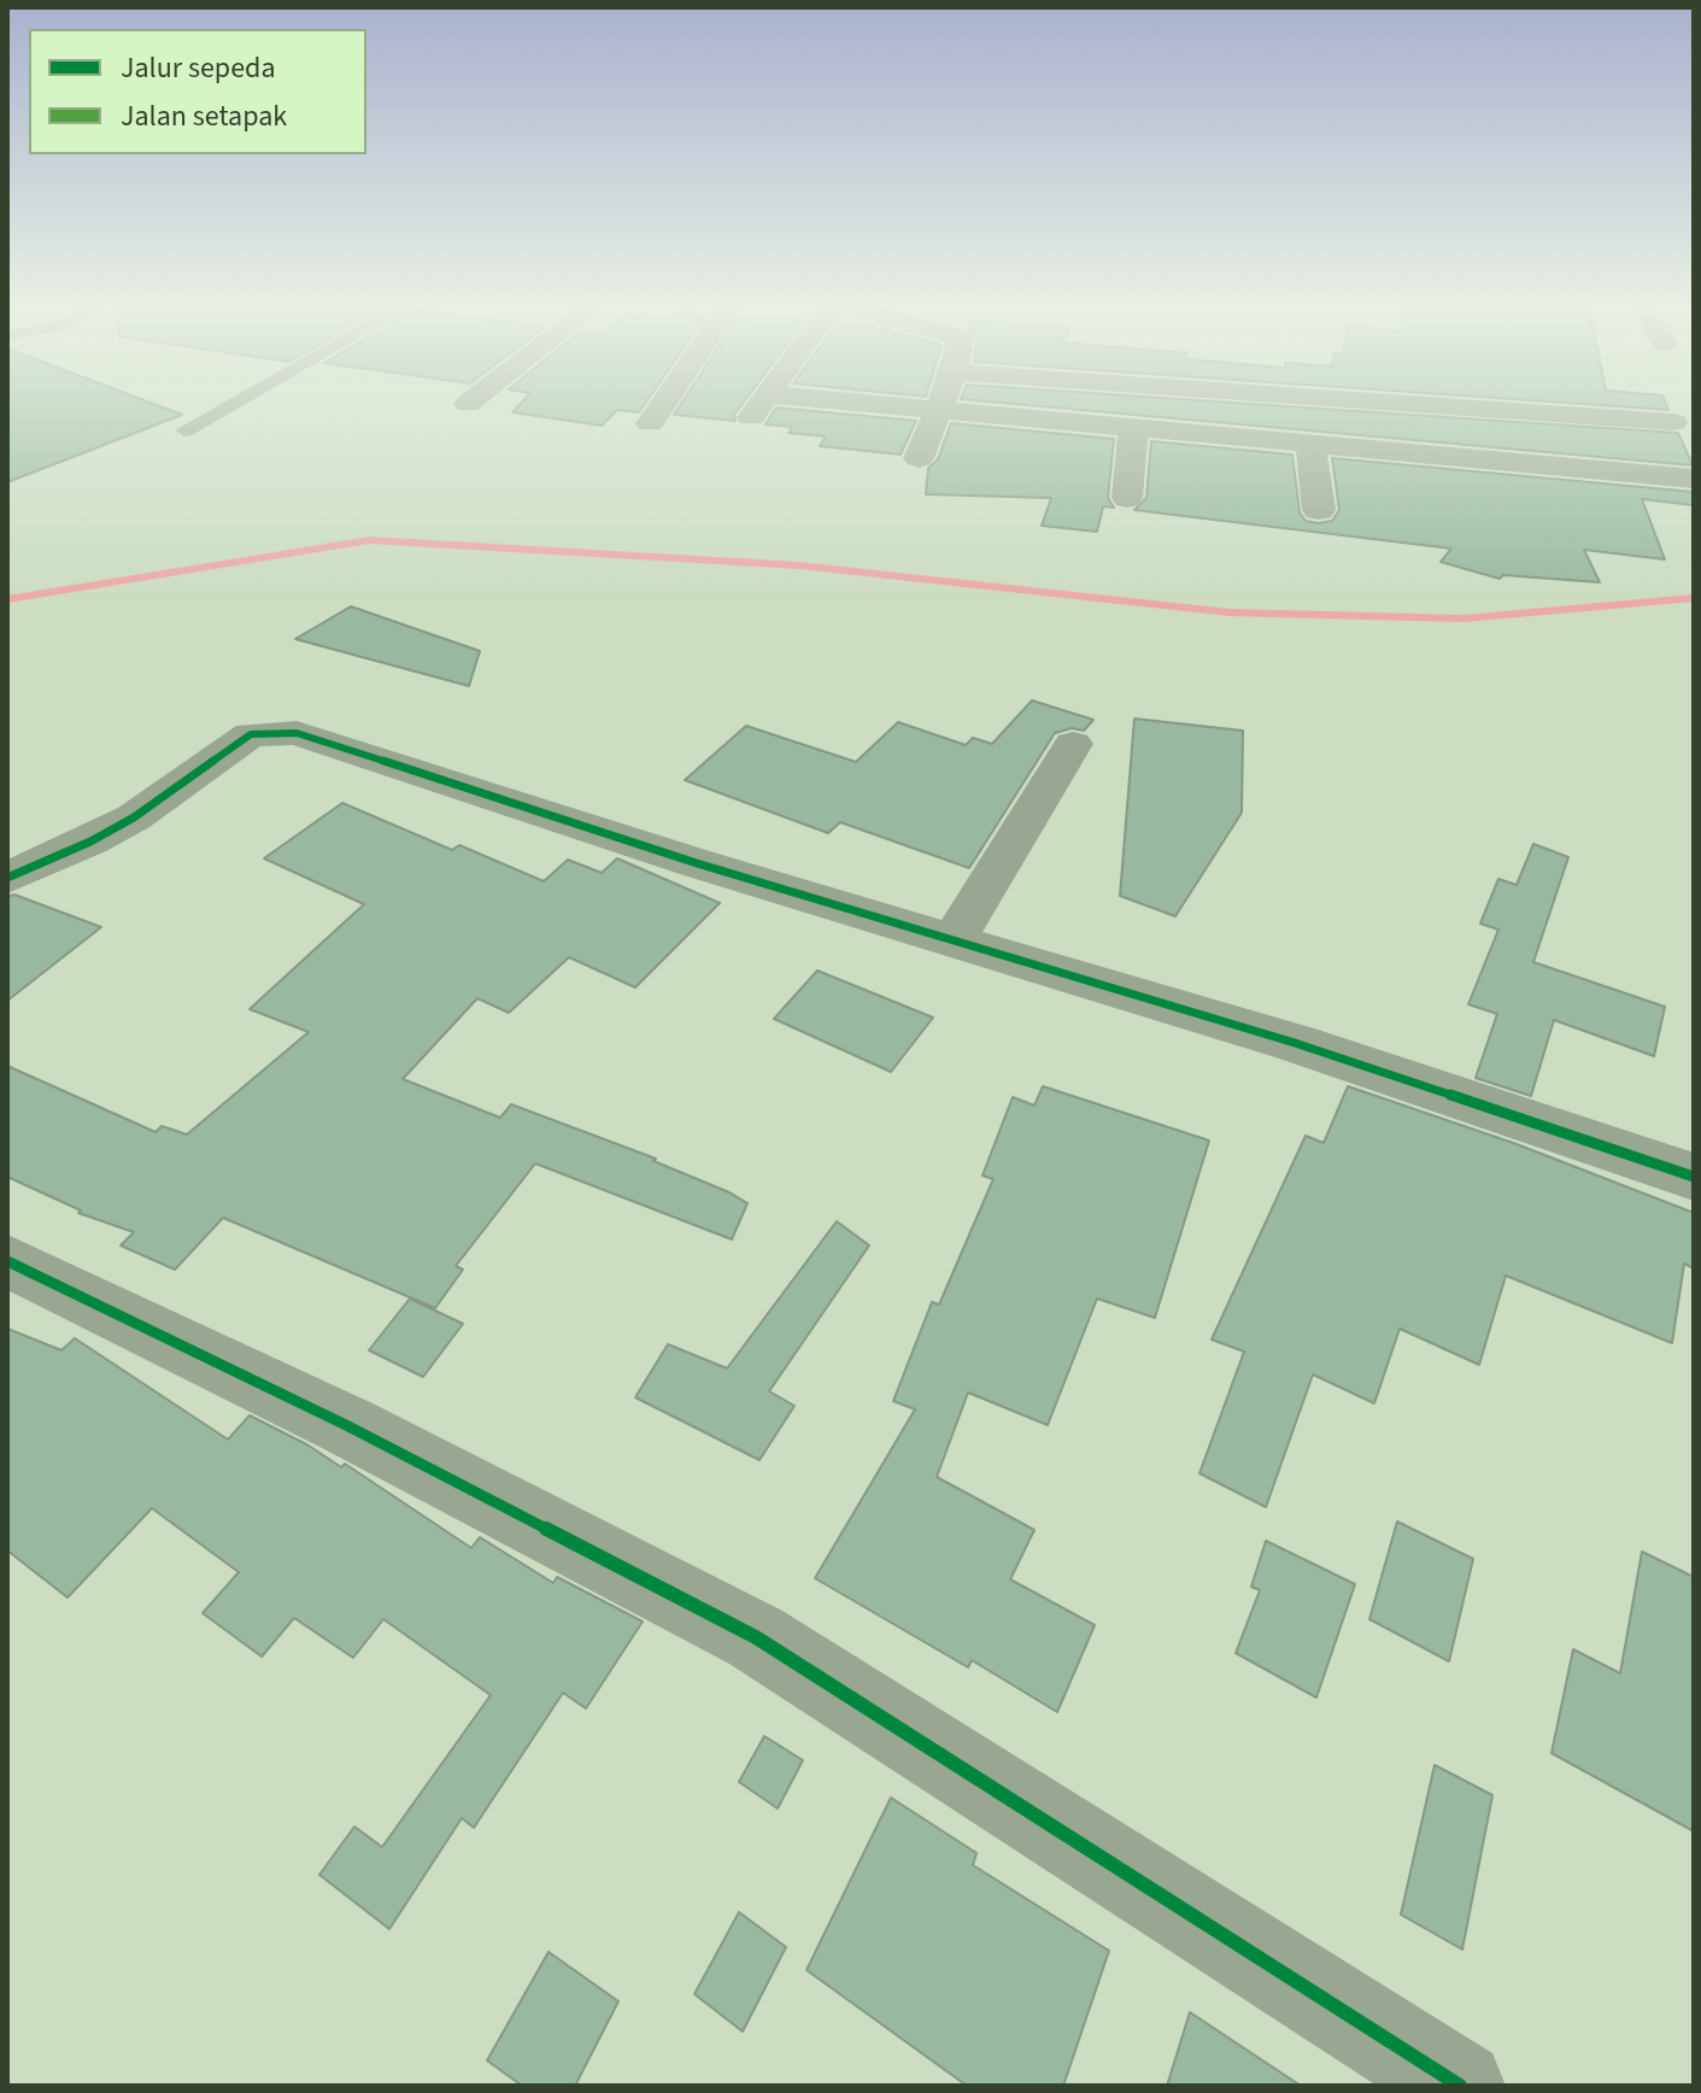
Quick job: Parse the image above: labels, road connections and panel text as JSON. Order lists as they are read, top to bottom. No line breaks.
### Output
{"legend":["Jalur sepeda","Jalan setapak"]}
